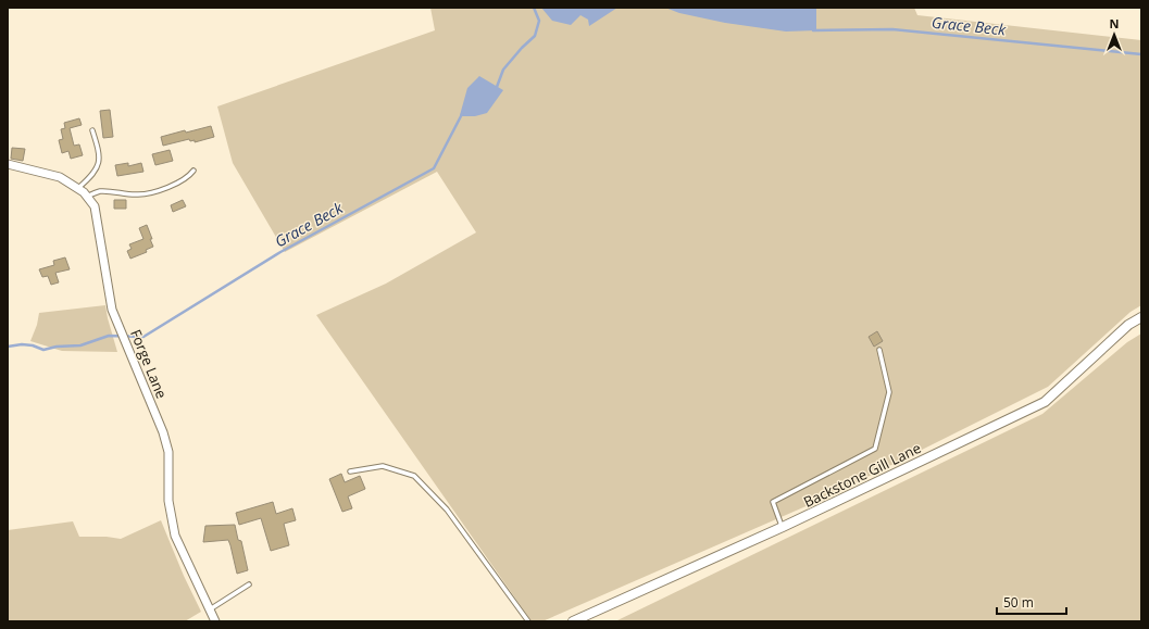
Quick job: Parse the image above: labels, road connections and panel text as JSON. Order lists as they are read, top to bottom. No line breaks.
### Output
{"streets":{"street":["Forge Lane","Backstone Gill Lane"]},"water":["Grace Beck"],"scale_bar":"50 m","north":"top"}
